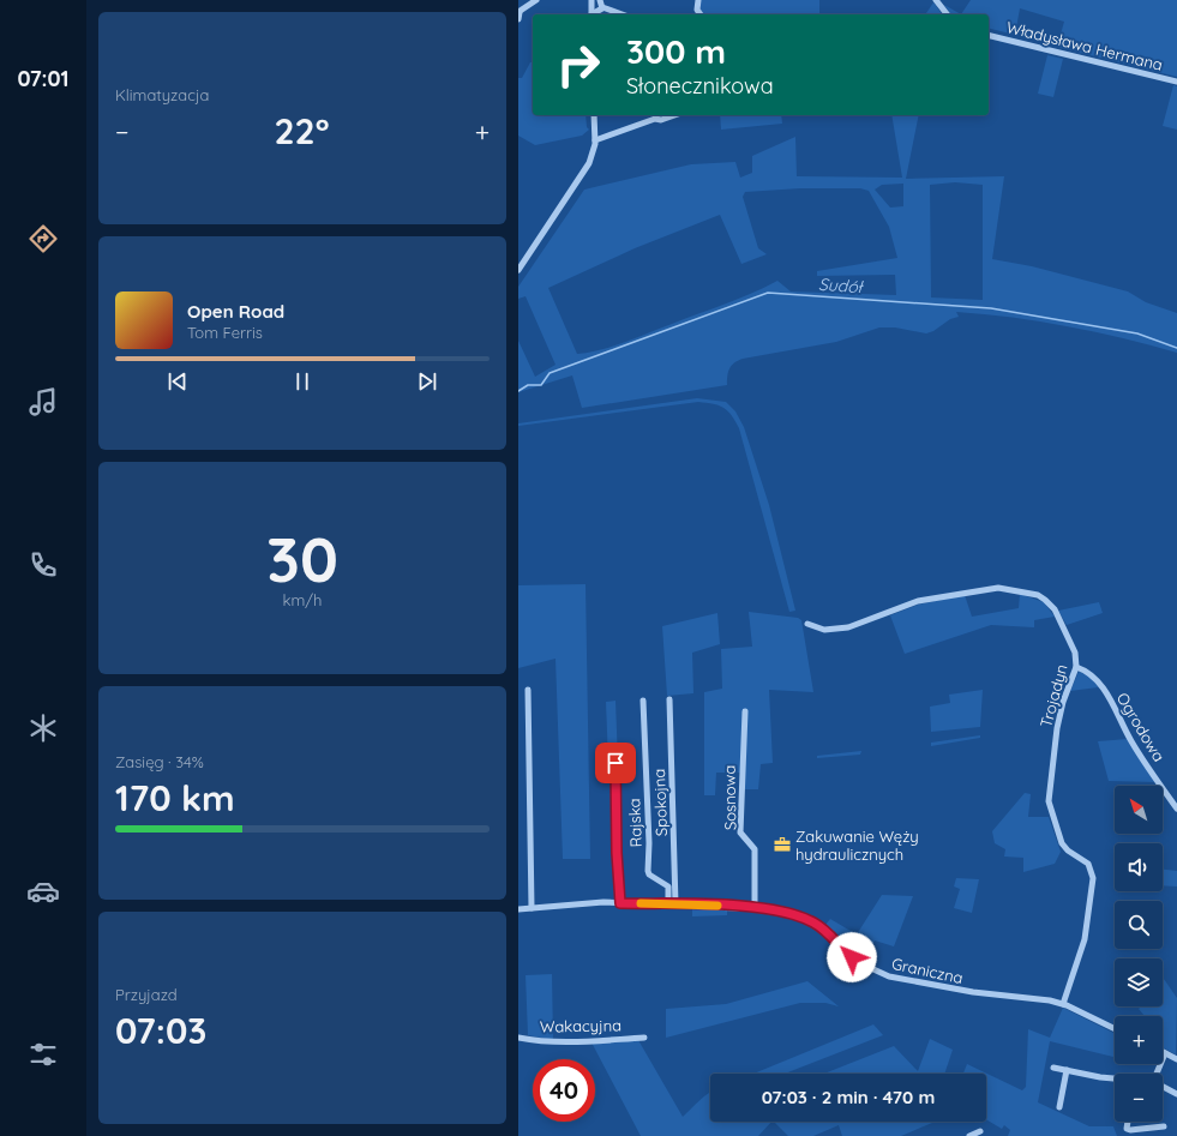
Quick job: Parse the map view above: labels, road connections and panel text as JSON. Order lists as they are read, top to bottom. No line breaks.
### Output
{"streets":{"street":["Władysława Hermana","Trojadyn","Ogrodowa","Sosnowa","Spokojna","Rajska","Graniczna","Wakacyjna"]},"crossings":[["Trojadyn","Ogrodowa"],["Trojadyn","Graniczna"],["Sosnowa","Graniczna"],["Spokojna","Rajska"],["Spokojna","Graniczna"],["Rajska","Graniczna"]],"water":["Sudół"],"places":{"office":["Zakuwanie Węży hydraulicznych"]},"north":"top left","page":{"tabs":"07:01","tile":["Klimatyzacja",["30","km/h"],["Zasięg · 34%","170 km"],["Przyjazd","07:03"]],"turn":["300 m","Słonecznikowa"],"heat":["−","22°","+"],"song":["Open Road","Tom Ferris"],"map_buttons":["+","−"],"limit":"40","trip":"07:03 · 2 min · 470 m"}}
